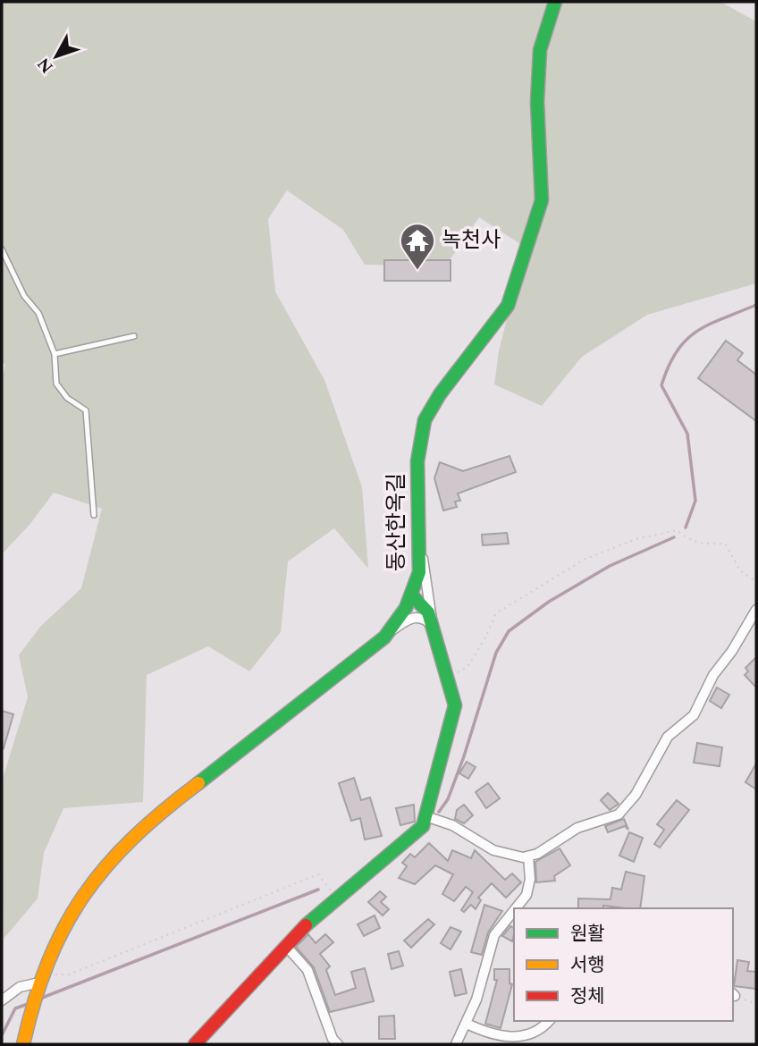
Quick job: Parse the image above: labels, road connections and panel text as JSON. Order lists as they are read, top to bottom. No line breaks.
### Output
{"streets":{"street":["동산한옥길"]},"places":{"temple":["녹천사"]},"legend":["원활","서행","정체"],"north":"bottom left"}
